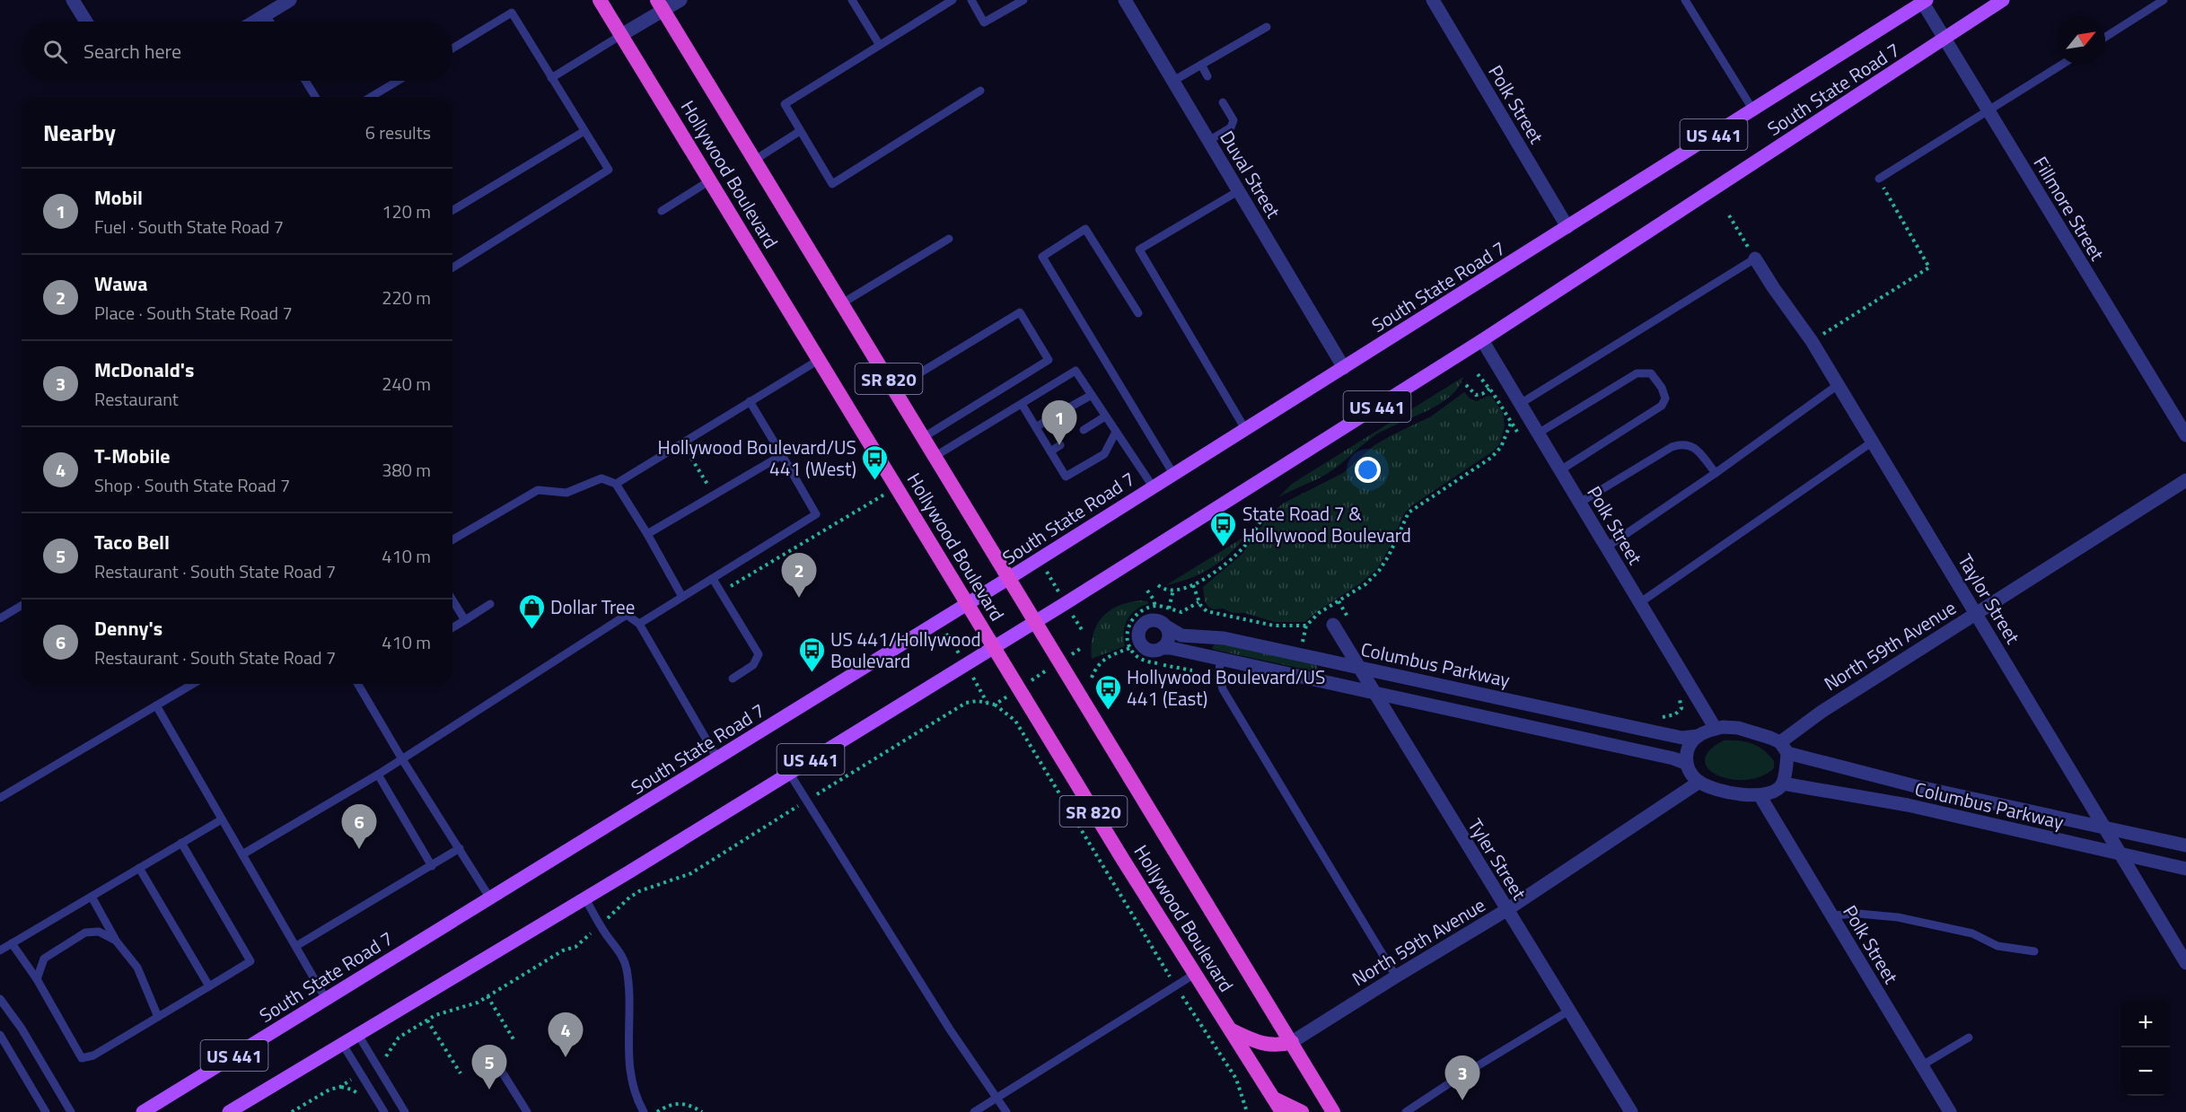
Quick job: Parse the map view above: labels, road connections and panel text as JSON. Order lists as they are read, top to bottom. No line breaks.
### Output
{"streets":{"highway":["Hollywood Boulevard","SR 820"],"main road":["South State Road 7","US 441"],"street":["Polk Street","Duval Street","Fillmore Street","Taylor Street","North 59th Avenue","Columbus Parkway","Tyler Street"]},"crossings":[["South State Road 7","Polk Street"],["South State Road 7","Hollywood Boulevard"],["South State Road 7","Duval Street"],["South State Road 7","Fillmore Street"],["Polk Street","North 59th Avenue"],["Polk Street","Columbus Parkway"],["Hollywood Boulevard","North 59th Avenue"],["Taylor Street","North 59th Avenue"],["Taylor Street","Columbus Parkway"],["North 59th Avenue","Columbus Parkway"],["North 59th Avenue","Tyler Street"],["Columbus Parkway","Tyler Street"]],"places":{"bus stop":["Hollywood Boulevard/US 441 (West)","State Road 7 & Hollywood Boulevard","US 441/Hollywood Boulevard","Hollywood Boulevard/US 441 (East)"],"shop":["Dollar Tree"]},"north":"top right","page":{"search":"Search here","heading":["Nearby","6 results"],"list":[{"mark":"1","name":"Mobil","note":"Fuel · South State Road 7","value":"120 m"},{"mark":"2","name":"Wawa","note":"Place · South State Road 7","value":"220 m"},{"mark":"3","name":"McDonald's","note":"Restaurant","value":"240 m"},{"mark":"4","name":"T-Mobile","note":"Shop · South State Road 7","value":"380 m"},{"mark":"5","name":"Taco Bell","note":"Restaurant · South State Road 7","value":"410 m"},{"mark":"6","name":"Denny's","note":"Restaurant · South State Road 7","value":"410 m"}],"pins":["1","2","6","4","5","3"],"map_buttons":["+","−"]}}
